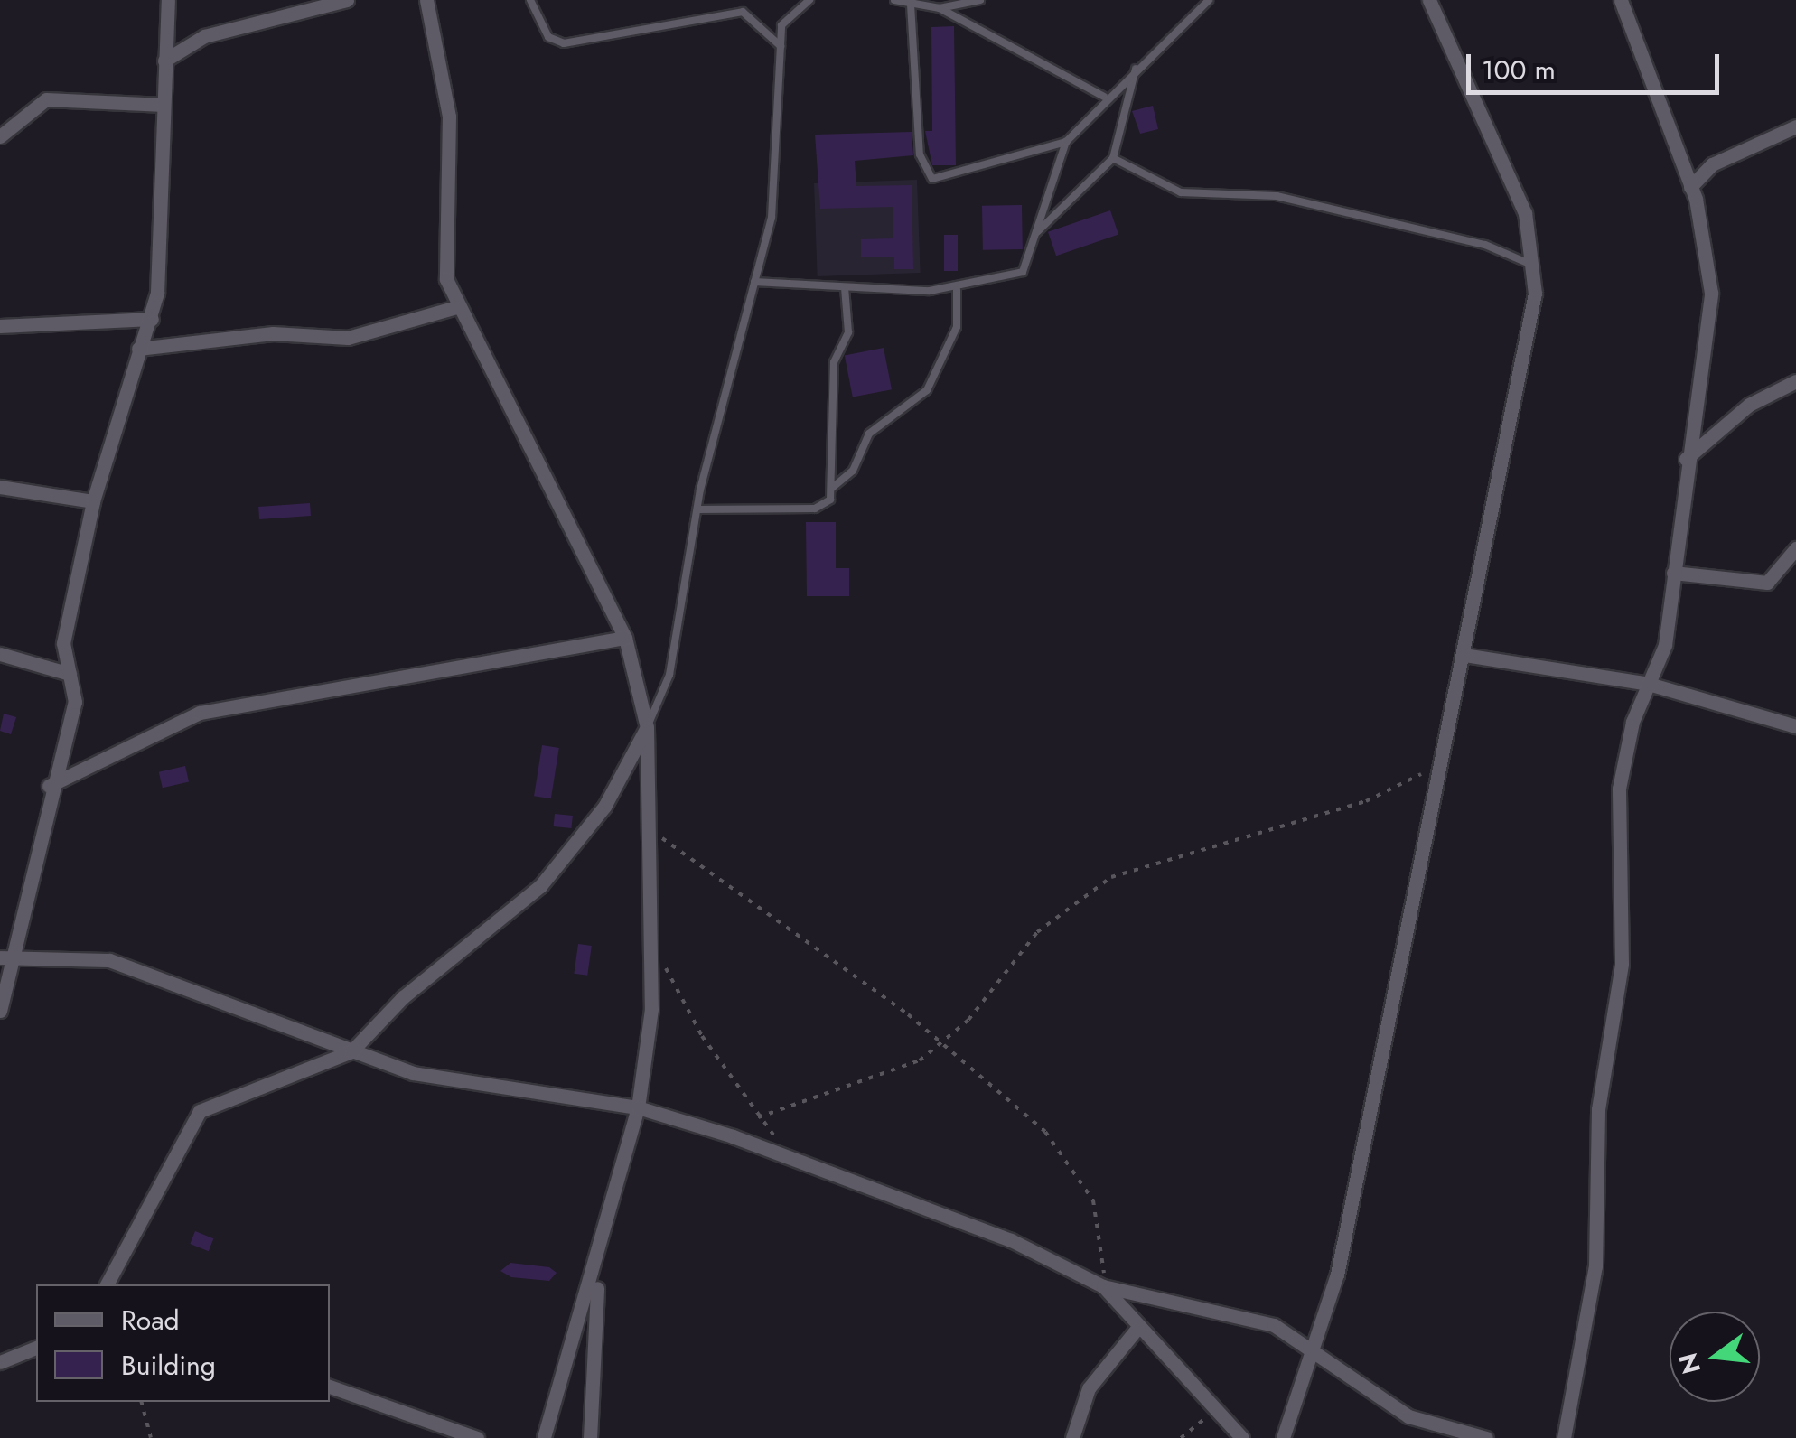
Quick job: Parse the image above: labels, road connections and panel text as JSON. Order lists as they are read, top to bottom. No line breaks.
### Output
{"legend":["Road","Building"],"scale_bar":"100 m","north":"left"}
